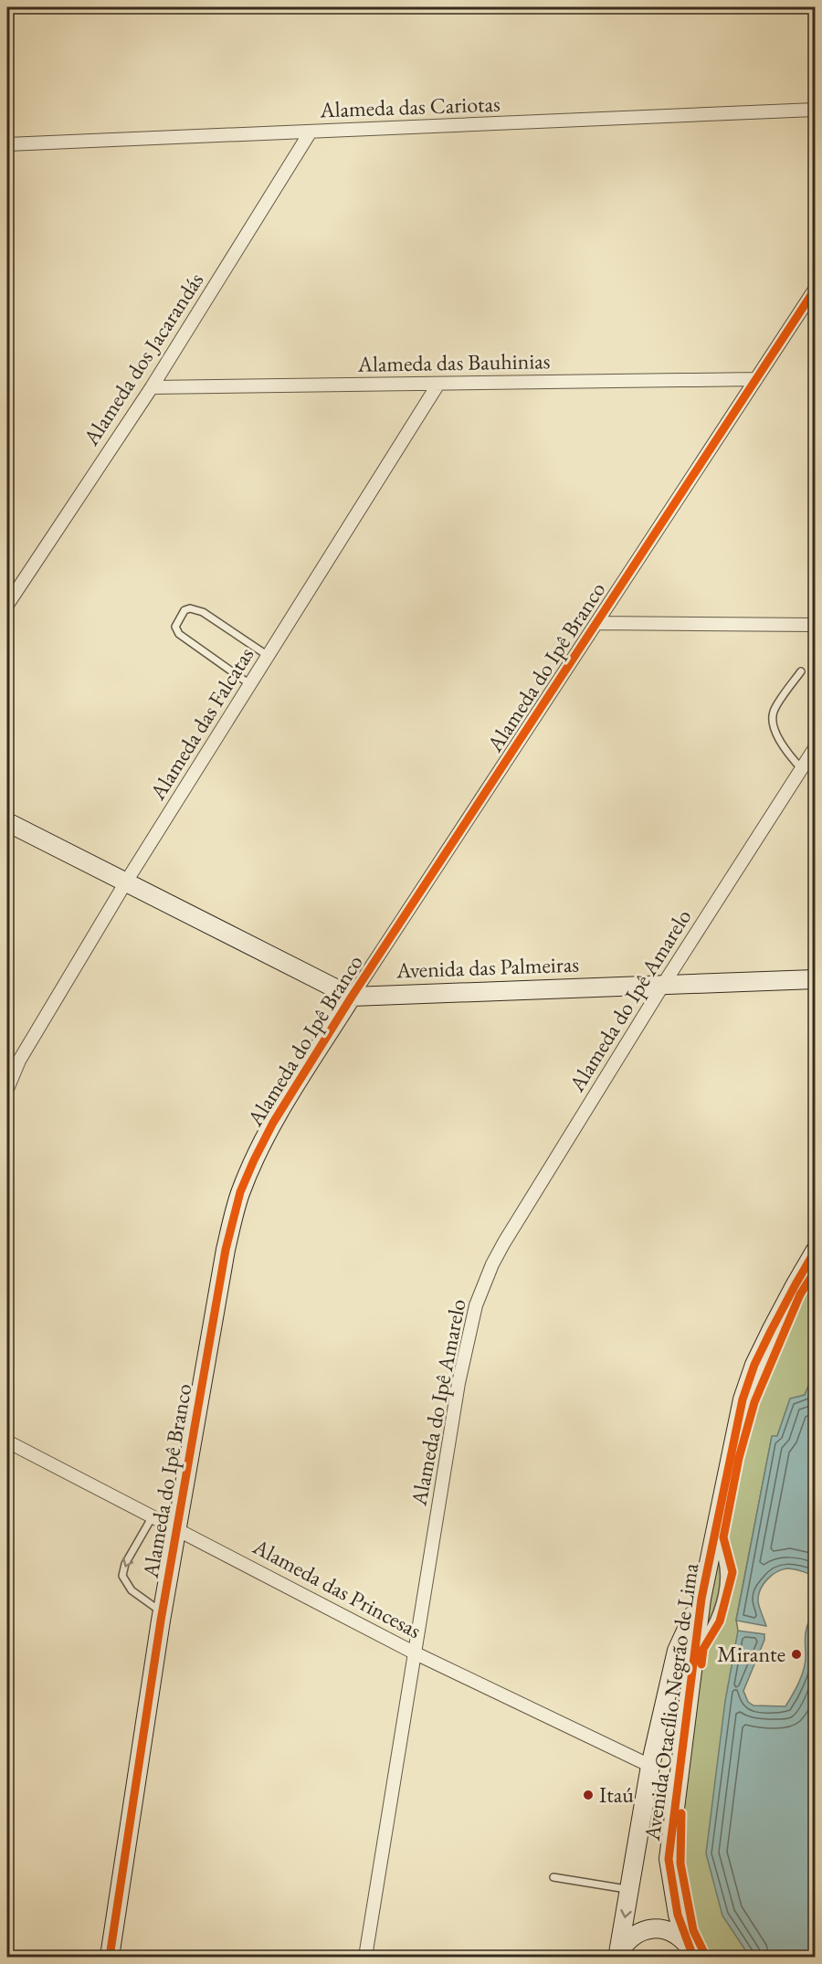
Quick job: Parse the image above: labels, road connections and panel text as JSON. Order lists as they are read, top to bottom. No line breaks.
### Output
{"streets":{"street":["Alameda das Cariotas","Alameda dos Jacarandás","Alameda das Bauhinias","Alameda do Ipê Branco","Alameda das Falcatas","Avenida das Palmeiras","Alameda do Ipê Amarelo","Alameda das Princesas","Avenida Otacílio Negrão de Lima"]},"crossings":[["Alameda das Cariotas","Alameda dos Jacarandás"],["Alameda dos Jacarandás","Alameda das Bauhinias"],["Alameda das Bauhinias","Alameda do Ipê Branco"],["Alameda das Bauhinias","Alameda das Falcatas"],["Alameda do Ipê Branco","Avenida das Palmeiras"],["Alameda do Ipê Branco","Alameda das Princesas"],["Alameda das Falcatas","Avenida das Palmeiras"],["Avenida das Palmeiras","Alameda do Ipê Amarelo"],["Alameda do Ipê Amarelo","Alameda das Princesas"],["Alameda das Princesas","Avenida Otacílio Negrão de Lima"]],"places":["Mirante","Itaú"]}
